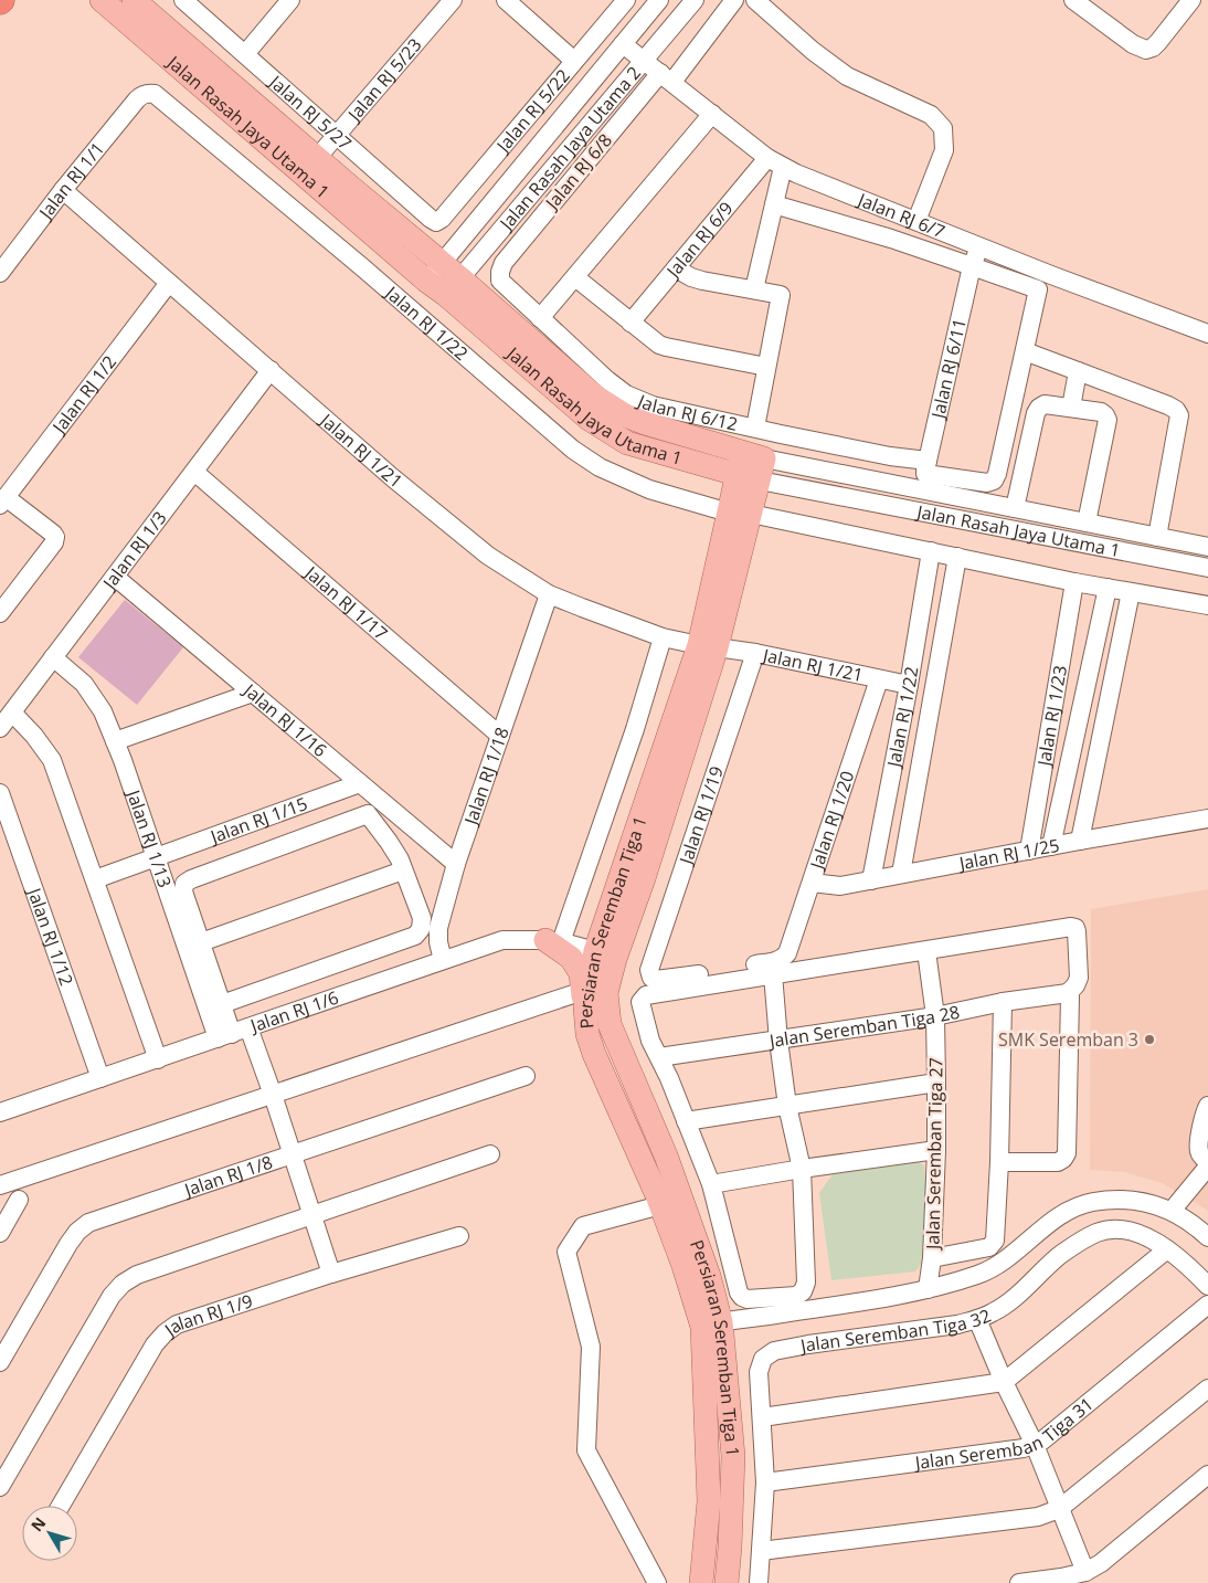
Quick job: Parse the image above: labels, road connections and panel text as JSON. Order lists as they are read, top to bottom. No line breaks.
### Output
{"streets":{"main road":["Jalan Rasah Jaya Utama 1","Persiaran Seremban Tiga 1"],"street":["Jalan RJ 5/23","Jalan RJ 5/22","Jalan RJ 5/27","Jalan Rasah Jaya Utama 2","Jalan RJ 6/8","Jalan RJ 1/1","Jalan RJ 6/7","Jalan RJ 6/9","Jalan RJ 1/22","Jalan RJ 6/11","Jalan RJ 1/2","Jalan RJ 6/12","Jalan RJ 1/21","Jalan RJ 1/3","Jalan RJ 1/17","Jalan RJ 1/23","Jalan RJ 1/16","Jalan RJ 1/18","Jalan RJ 1/19","Jalan RJ 1/20","Jalan RJ 1/15","Jalan RJ 1/13","Jalan RJ 1/25","Jalan RJ 1/12","Jalan RJ 1/6","Jalan Seremban Tiga 28","Jalan Seremban Tiga 27","Jalan RJ 1/8","Jalan RJ 1/9","Jalan Seremban Tiga 32","Jalan Seremban Tiga 31"]},"crossings":[["Jalan RJ 5/23","Jalan RJ 5/27"],["Jalan RJ 5/23","Jalan Rasah Jaya Utama 1"],["Jalan RJ 5/22","Jalan RJ 5/27"],["Jalan Rasah Jaya Utama 1","Jalan Rasah Jaya Utama 2"],["Jalan Rasah Jaya Utama 1","Jalan RJ 6/11"],["Jalan Rasah Jaya Utama 1","Jalan RJ 6/12"],["Jalan Rasah Jaya Utama 1","Persiaran Seremban Tiga 1"],["Jalan Rasah Jaya Utama 2","Jalan RJ 6/7"],["Jalan RJ 6/8","Jalan RJ 6/7"],["Jalan RJ 6/8","Jalan RJ 6/12"],["Jalan RJ 1/1","Jalan RJ 1/22"],["Jalan RJ 1/1","Jalan RJ 1/21"],["Jalan RJ 6/7","Jalan RJ 6/9"],["Jalan RJ 6/7","Jalan RJ 6/11"],["Jalan RJ 1/22","Jalan RJ 1/21"],["Jalan RJ 1/22","Jalan RJ 1/23"],["Jalan RJ 1/22","Jalan RJ 1/25"],["Jalan RJ 1/22","Persiaran Seremban Tiga 1"],["Jalan RJ 6/11","Jalan RJ 6/12"],["Jalan RJ 1/2","Jalan RJ 1/21"],["Jalan RJ 1/21","Jalan RJ 1/3"],["Jalan RJ 1/21","Jalan RJ 1/18"],["Jalan RJ 1/21","Jalan RJ 1/19"],["Jalan RJ 1/21","Jalan RJ 1/20"],["Jalan RJ 1/21","Persiaran Seremban Tiga 1"],["Jalan RJ 1/3","Jalan RJ 1/17"],["Jalan RJ 1/3","Jalan RJ 1/16"],["Jalan RJ 1/3","Jalan RJ 1/13"],["Jalan RJ 1/17","Jalan RJ 1/18"],["Jalan RJ 1/23","Jalan RJ 1/25"],["Jalan RJ 1/16","Jalan RJ 1/18"],["Jalan RJ 1/16","Jalan RJ 1/15"],["Jalan RJ 1/18","Jalan RJ 1/6"],["Jalan RJ 1/19","Jalan RJ 1/20"],["Jalan RJ 1/20","Jalan RJ 1/25"],["Jalan RJ 1/15","Jalan RJ 1/13"],["Jalan RJ 1/13","Jalan RJ 1/6"],["Persiaran Seremban Tiga 1","Jalan RJ 1/6"],["Jalan RJ 1/12","Jalan RJ 1/6"],["Jalan Seremban Tiga 28","Jalan Seremban Tiga 27"],["Jalan Seremban Tiga 32","Jalan Seremban Tiga 31"]],"places":["SMK Seremban 3"],"north":"top left"}
